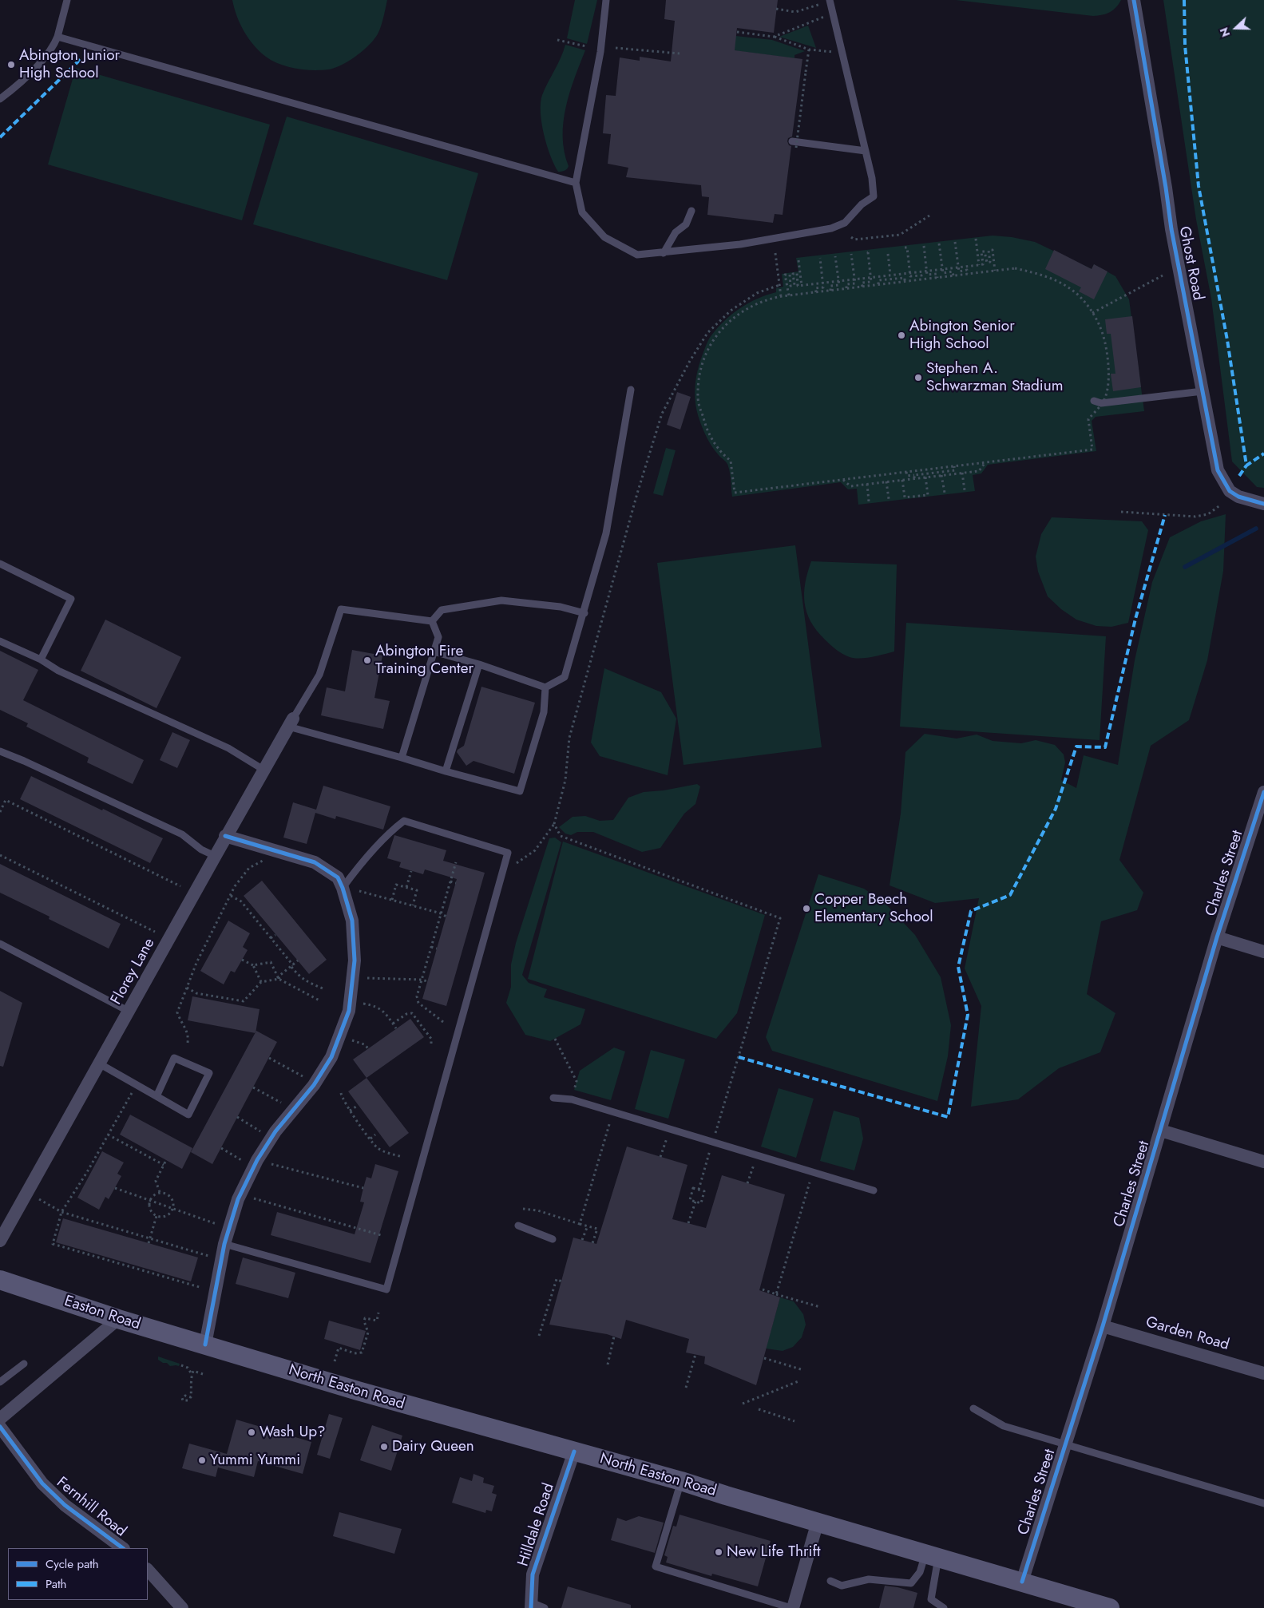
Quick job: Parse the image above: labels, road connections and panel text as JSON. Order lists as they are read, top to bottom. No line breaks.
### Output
{"streets":{"main road":["Easton Road","North Easton Road"],"street":["Ghost Road","Charles Street","Florey Lane","Garden Road","Fernhill Road","Hilldale Road"]},"crossings":[["Charles Street","Garden Road"],["Charles Street","North Easton Road"],["Easton Road","North Easton Road"],["North Easton Road","Hilldale Road"]],"places":["Abington Junior High School","Abington Senior High School","Stephen A. Schwarzman Stadium","Abington Fire Training Center","Copper Beech Elementary School","Wash Up?","Dairy Queen","Yummi Yummi","New Life Thrift"],"legend":["Cycle path","Path"],"north":"left"}
